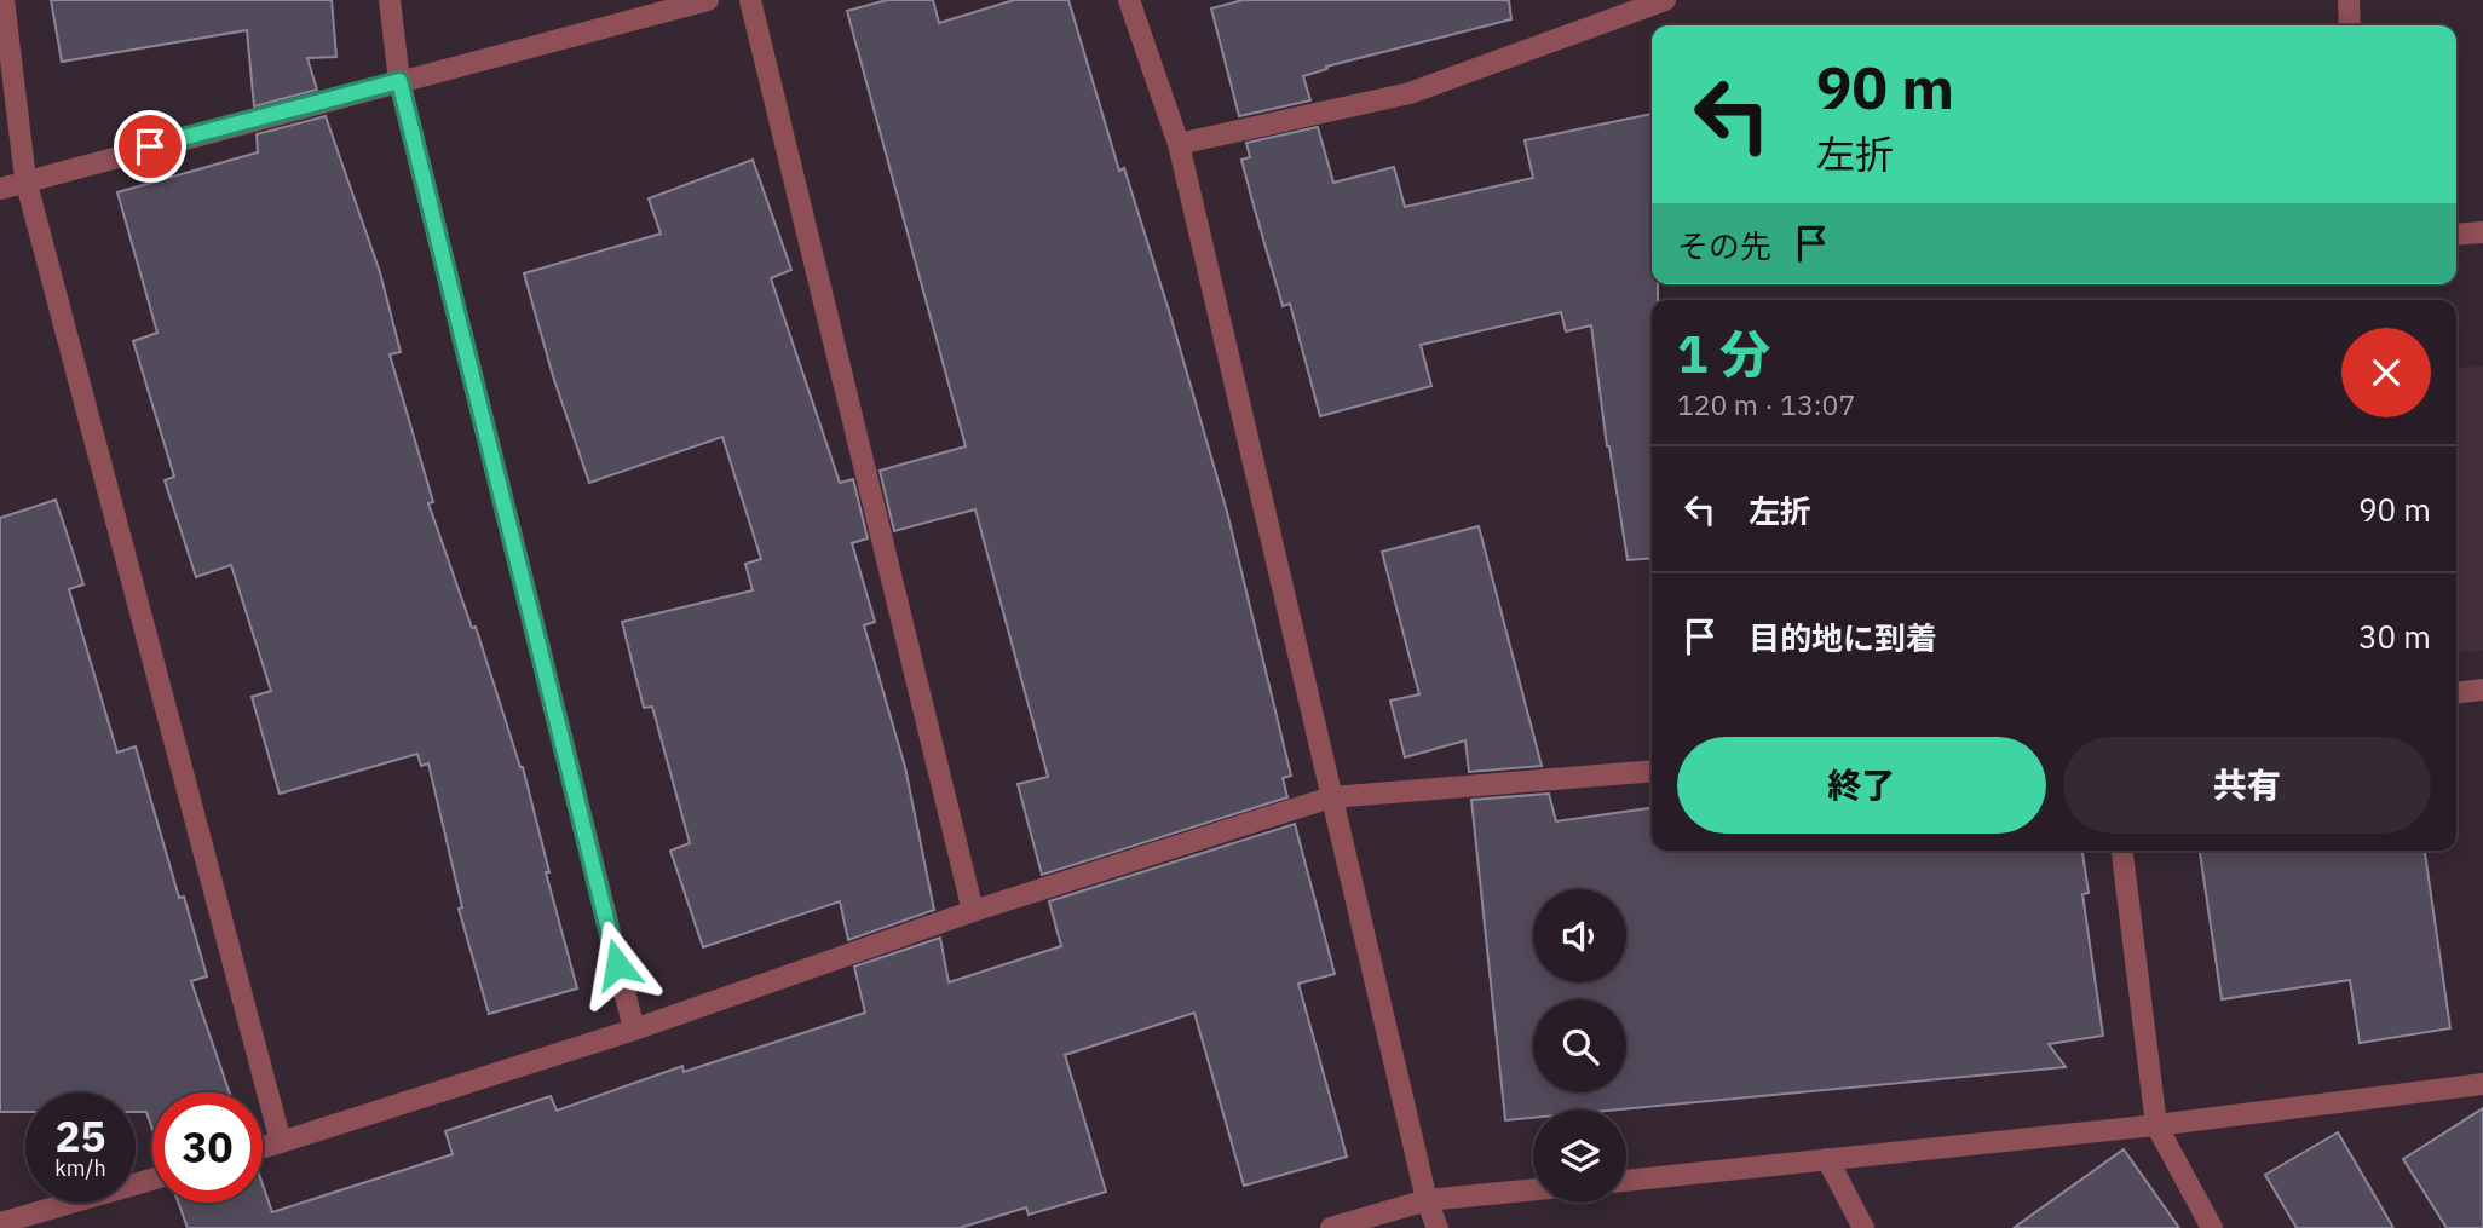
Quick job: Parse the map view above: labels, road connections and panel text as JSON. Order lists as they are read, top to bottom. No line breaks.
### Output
{"page":{"turn":["90 m","左折"],"then":"その先","heading":["1 分","120 m · 13:07"],"list":[{"name":"左折","value":"90 m"},{"name":"目的地に到着","value":"30 m"}],"buttons":["終了","共有"],"speed":"25 km/h","limit":"30"}}
